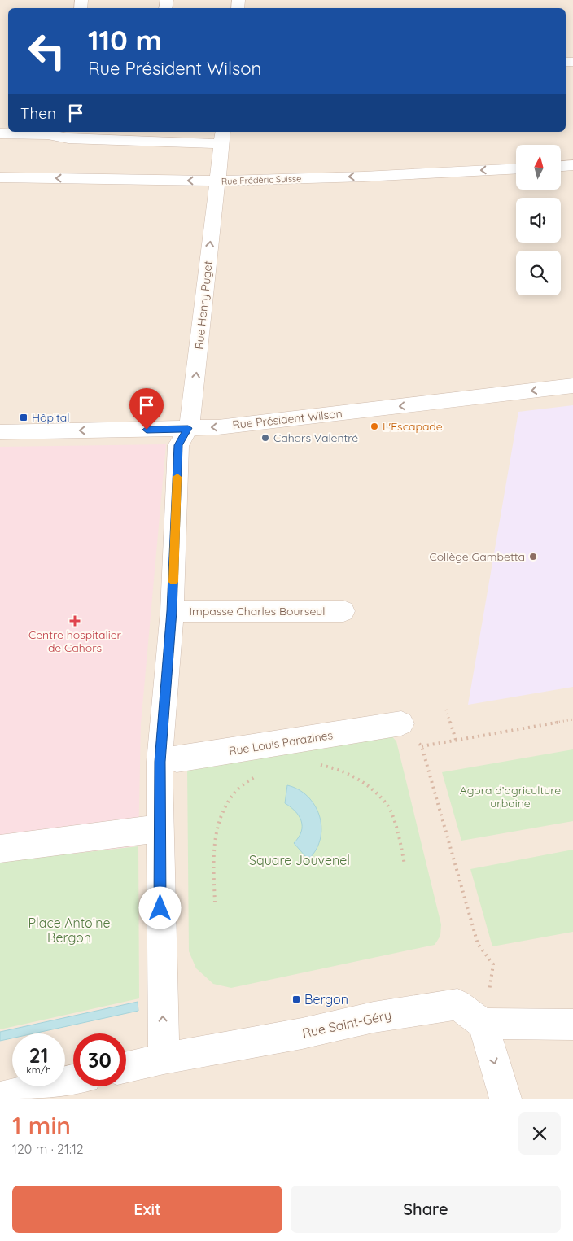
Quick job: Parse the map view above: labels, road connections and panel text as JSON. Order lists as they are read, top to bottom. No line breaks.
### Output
{"streets":{"street":["Rue Frédéric Suisse","Rue Henry Puget","Rue Président Wilson","Impasse Charles Bourseul","Rue Louis Parazines","Rue Saint-Géry"]},"crossings":[["Rue Frédéric Suisse","Rue Henry Puget"],["Rue Henry Puget","Rue Président Wilson"],["Rue Henry Puget","Impasse Charles Bourseul"],["Rue Henry Puget","Rue Louis Parazines"],["Rue Henry Puget","Rue Saint-Géry"]],"one_way":["Rue Henry Puget","Rue Président Wilson"],"parks":["Agora d’agriculture urbaine","Square Jouvenel","Place Antoine Bergon"],"places":{"transit":["Hôpital","Bergon"],"other":["L'Escapade","Cahors Valentré","Collège Gambetta"],"health":["Centre hospitalier de Cahors"]},"north":"top","page":{"turn":["110 m","Rue Président Wilson"],"then":"Then","speed":"21 km/h","limit":"30","heading":["1 min","120 m · 21:12"],"buttons":["Exit","Share"]}}
